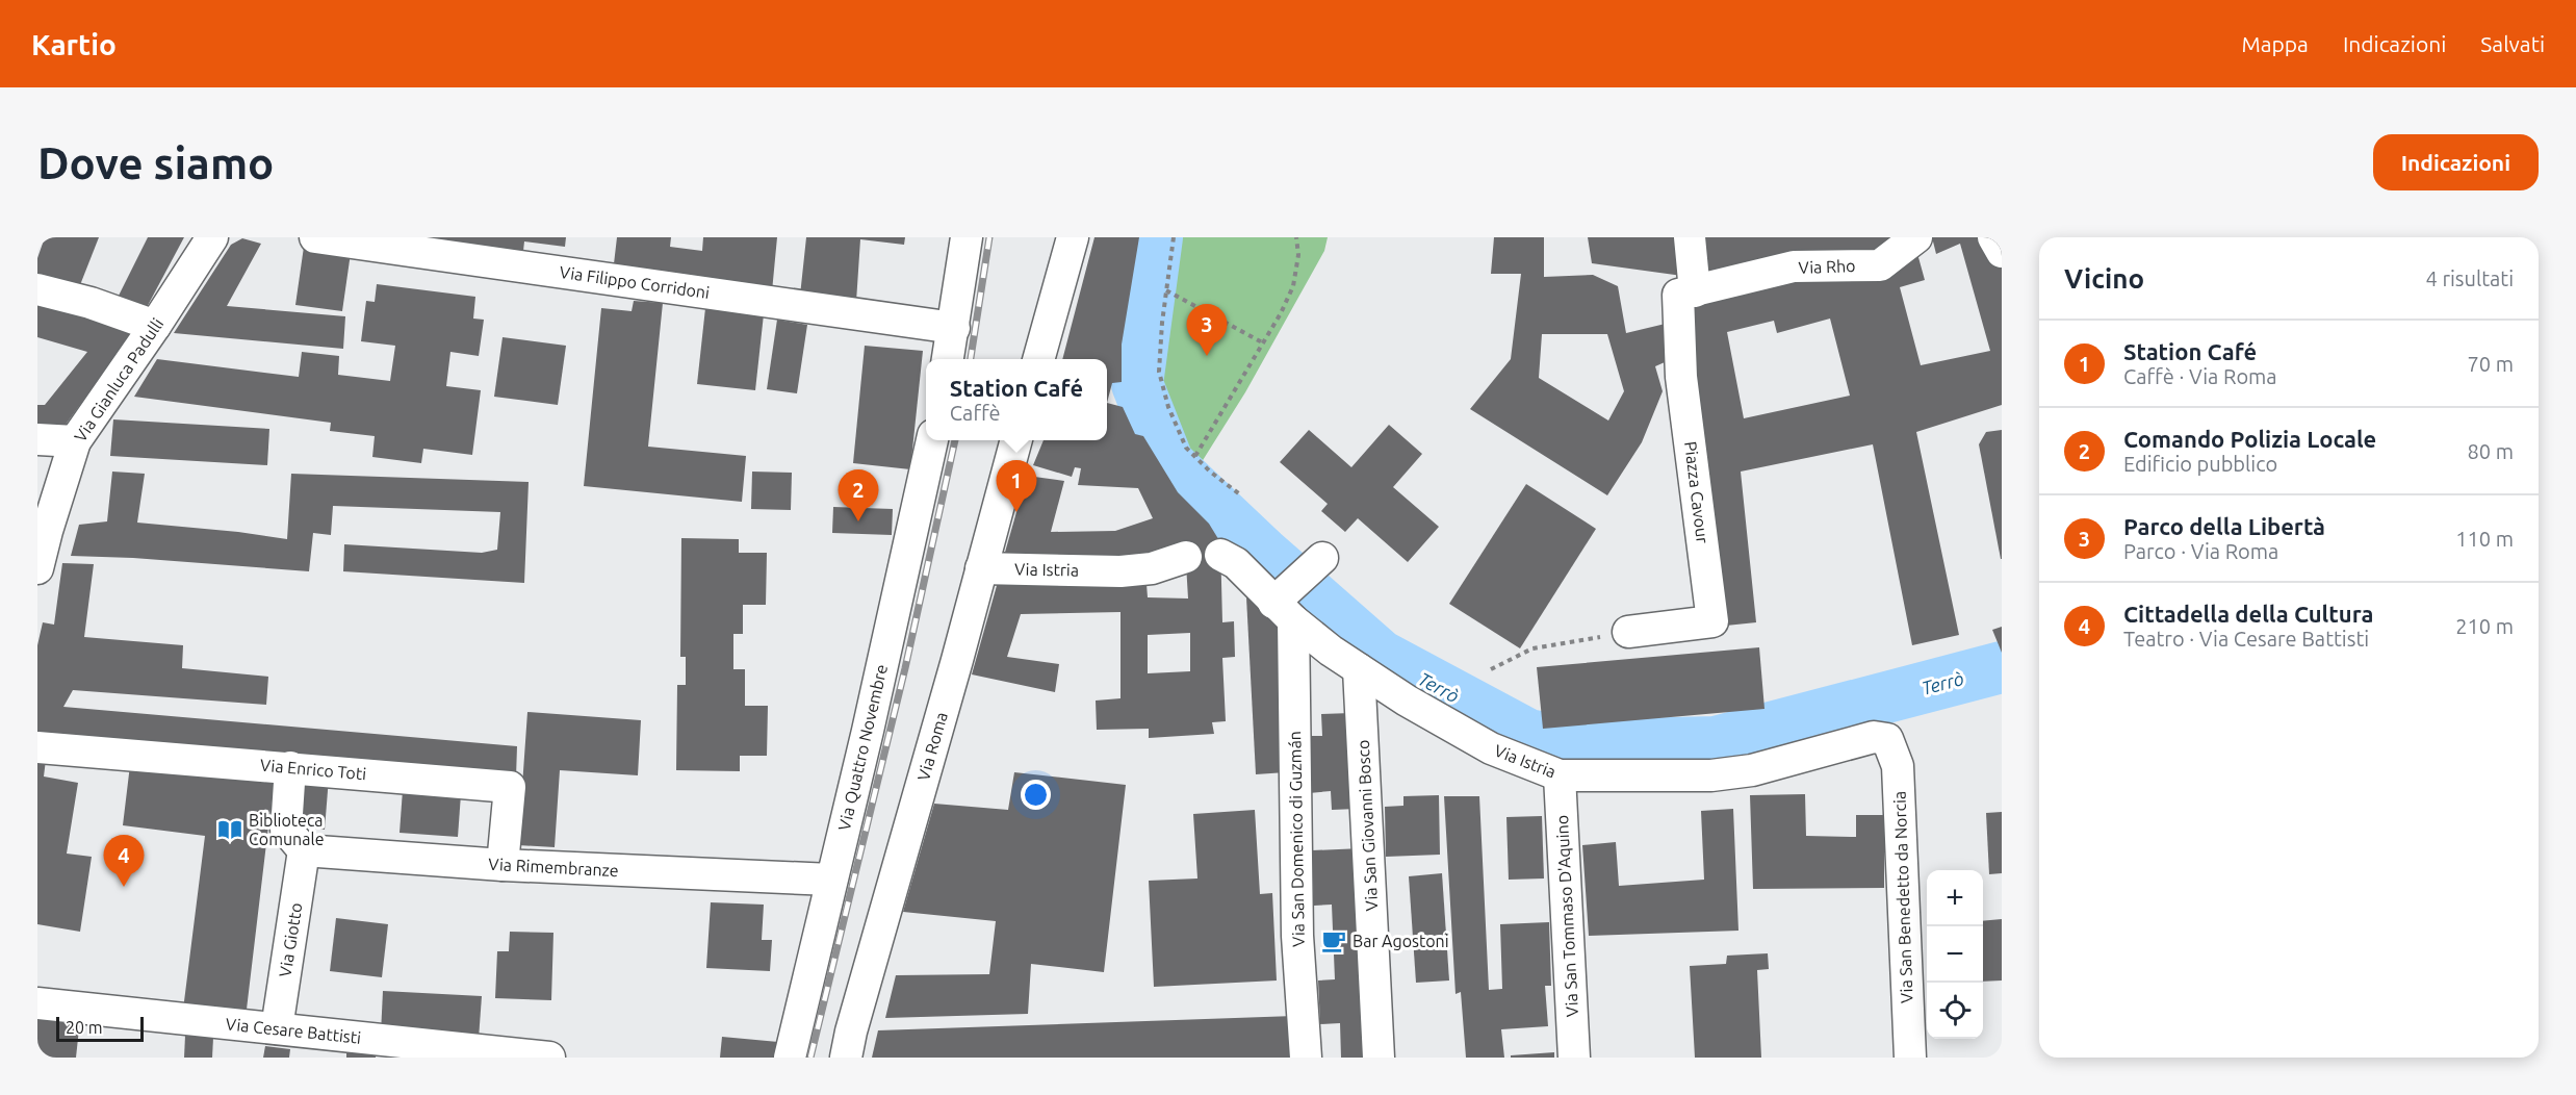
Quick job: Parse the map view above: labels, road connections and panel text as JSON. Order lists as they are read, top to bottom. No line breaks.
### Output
{"streets":{"street":["Via Rho","Via Filippo Corridoni","Via Gianluca Padulli","Piazza Cavour","Via Istria","Via Roma","Via Quattro Novembre","Via Enrico Toti","Via San Giovanni Bosco","Via San Domenico di Guzmán","Via Rimembranze","Via San Benedetto da Norcia","Via San Tommaso D'Aquino","Via Giotto","Via Cesare Battisti"]},"crossings":[["Via Rho","Piazza Cavour"],["Via Istria","Via Roma"],["Via Istria","Via San Giovanni Bosco"],["Via Istria","Via San Domenico di Guzmán"],["Via Istria","Via San Benedetto da Norcia"],["Via Istria","Via San Tommaso D'Aquino"],["Via Quattro Novembre","Via Rimembranze"],["Via Enrico Toti","Via Rimembranze"],["Via Enrico Toti","Via Giotto"],["Via Rimembranze","Via Giotto"],["Via Giotto","Via Cesare Battisti"]],"water":["Terrò"],"places":{"library":["Biblioteca Comunale"],"cafe":["Bar Agostoni"]},"scale_bar":"20 m","page":{"header":"Kartio","nav":["Mappa","Indicazioni","Salvati"],"buttons":"Indicazioni","title":"Dove siamo","heading":["Vicino","4 risultati"],"pins":["3","1","2","4"],"list":[{"mark":"1","name":"Station Café","note":"Caffè · Via Roma","value":"70 m"},{"mark":"2","name":"Comando Polizia Locale","note":"Edificio pubblico","value":"80 m"},{"mark":"3","name":"Parco della Libertà","note":"Parco · Via Roma","value":"110 m"},{"mark":"4","name":"Cittadella della Cultura","note":"Teatro · Via Cesare Battisti","value":"210 m"}],"popup":["Station Café","Caffè"],"map_buttons":["+","−"],"scale":"20 m"}}
